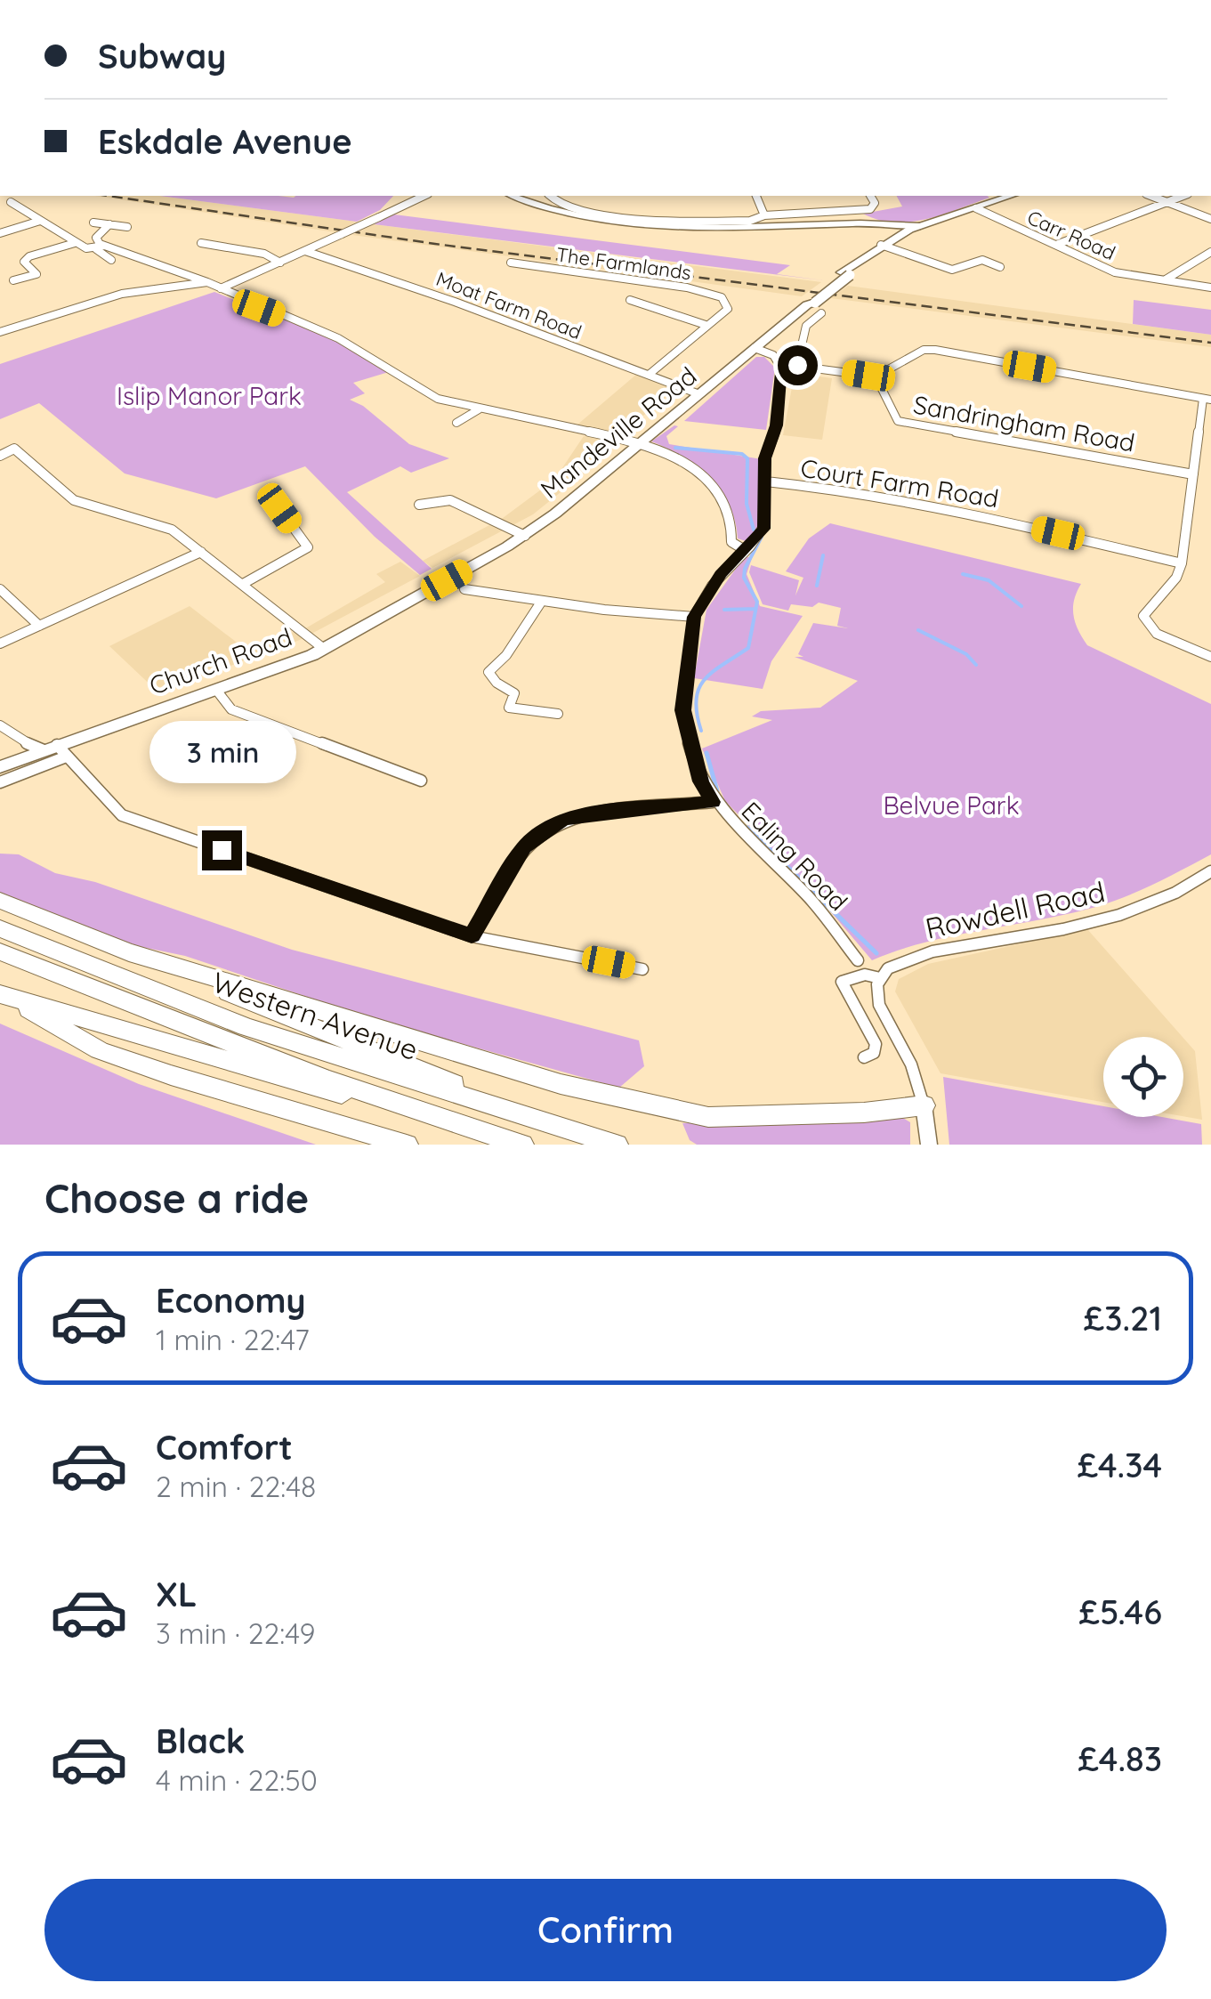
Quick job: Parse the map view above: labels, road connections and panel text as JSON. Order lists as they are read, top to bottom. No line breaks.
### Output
{"streets":{"highway":["Western Avenue"],"main road":["Mandeville Road","Church Road"],"street":["Carr Road","The Farmlands","Moat Farm Road","Sandringham Road","Court Farm Road","Ealing Road","Rowdell Road"]},"crossings":[["Carr Road","Mandeville Road"],["The Farmlands","Moat Farm Road"],["Moat Farm Road","Mandeville Road"],["Mandeville Road","Church Road"],["Court Farm Road","Ealing Road"]],"parks":["Islip Manor Park","Belvue Park"],"page":{"banner":["Subway","Eskdale Avenue"],"bubble":"3 min","heading":"Choose a ride","list":[{"name":"Economy","note":"1 min · 22:47","value":"£3.21"},{"name":"Comfort","note":"2 min · 22:48","value":"£4.34"},{"name":"XL","note":"3 min · 22:49","value":"£5.46"},{"name":"Black","note":"4 min · 22:50","value":"£4.83"}],"buttons":"Confirm"}}
